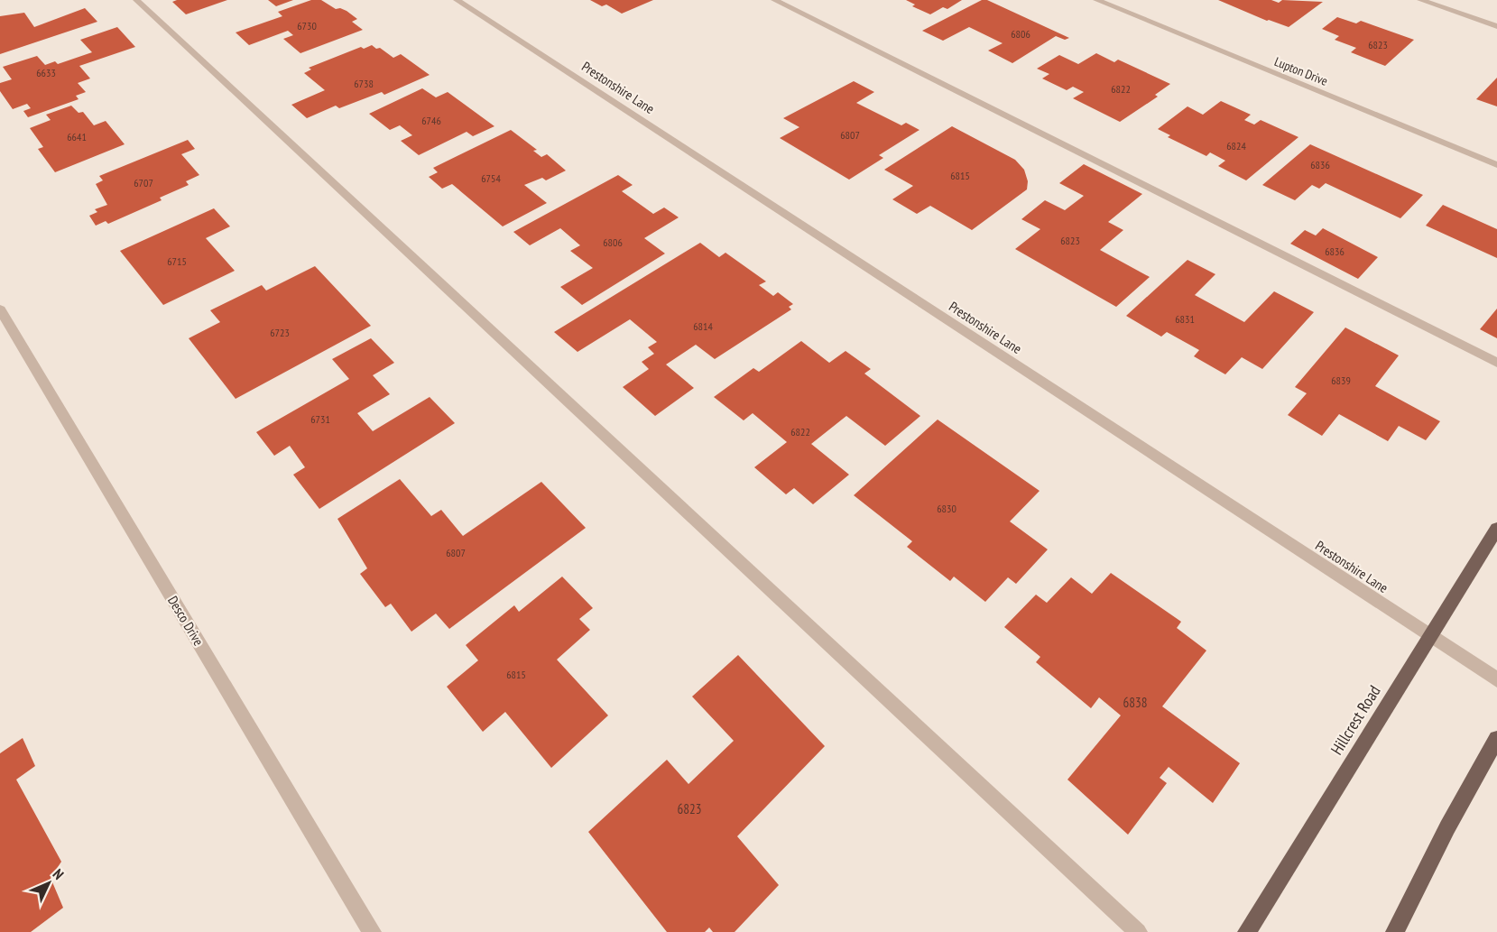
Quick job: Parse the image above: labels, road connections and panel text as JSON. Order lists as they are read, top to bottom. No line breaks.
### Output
{"streets":{"main road":["Hillcrest Road"],"street":["Lupton Drive","Prestonshire Lane","Desco Drive"]},"crossings":[["Prestonshire Lane","Hillcrest Road"]],"house_numbers":["6730","6806","6823","6633","6738","6822","6746","6807","6641","6824","6836","6815","6754","6707","6823","6806","6836","6715","6831","6814","6723","6839","6731","6822","6830","6807","6815","6838","6823"],"north":"top right"}
